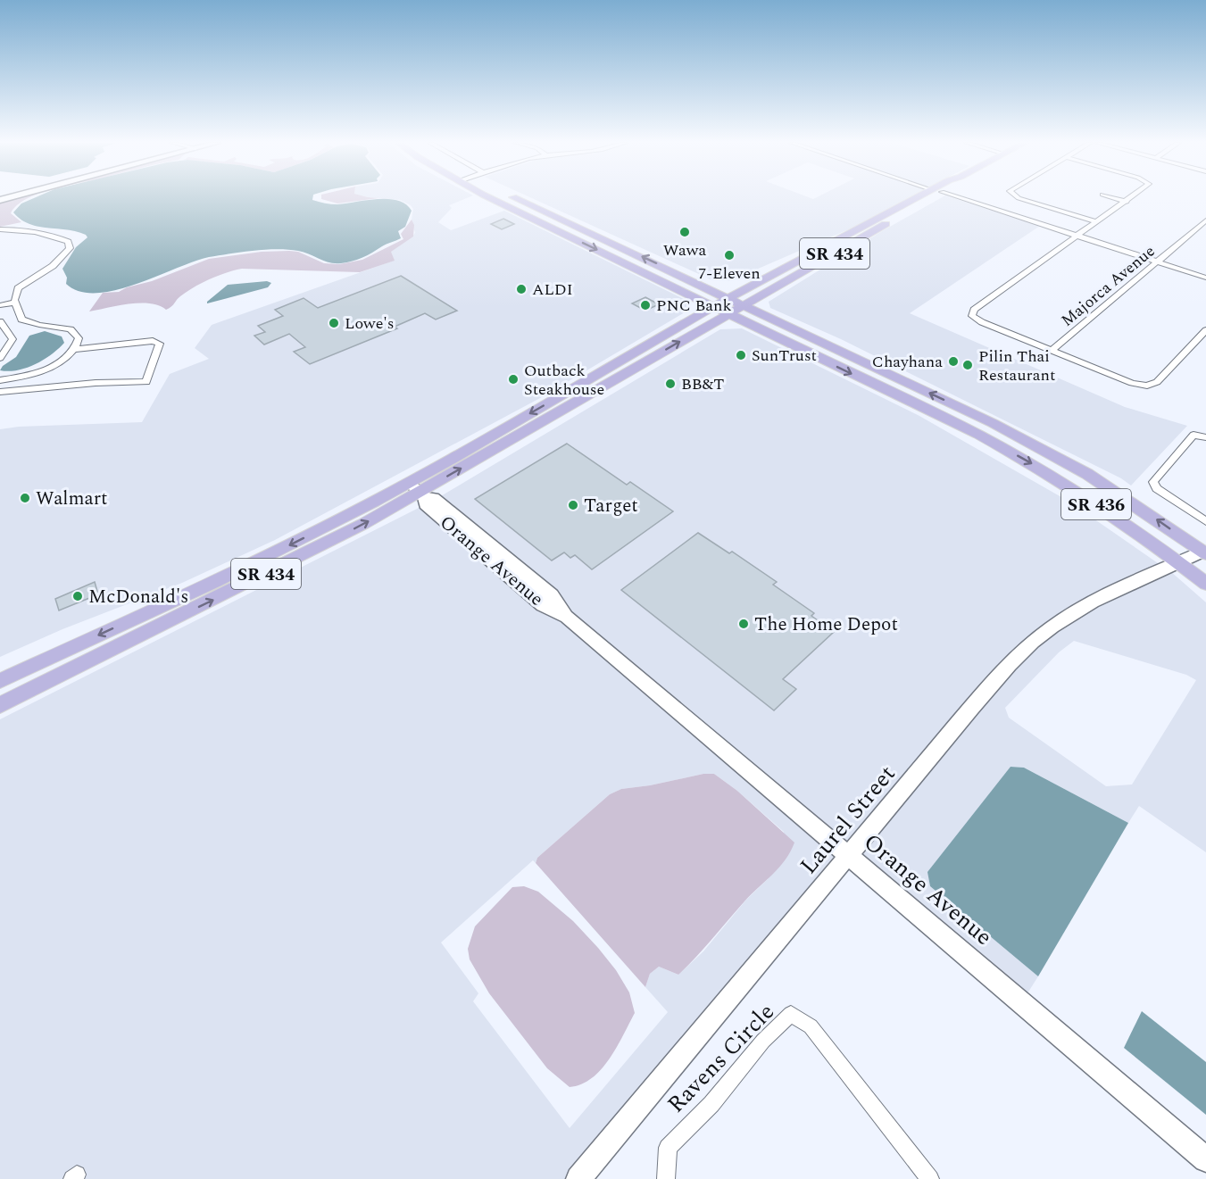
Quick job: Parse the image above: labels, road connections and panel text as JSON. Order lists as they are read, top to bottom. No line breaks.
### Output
{"streets":{"main road":["SR 434","SR 436"],"street":["Majorca Avenue","Orange Avenue","Laurel Street","Ravens Circle"]},"crossings":[["SR 434","SR 436"],["SR 434","Orange Avenue"],["SR 436","Laurel Street"],["Orange Avenue","Laurel Street"]],"places":["Wawa","7-Eleven","ALDI","PNC Bank","Lowe's","SunTrust","Chayhana","Pilin Thai Restaurant","Outback Steakhouse","BB&T","Walmart","Target","McDonald's","The Home Depot"]}
